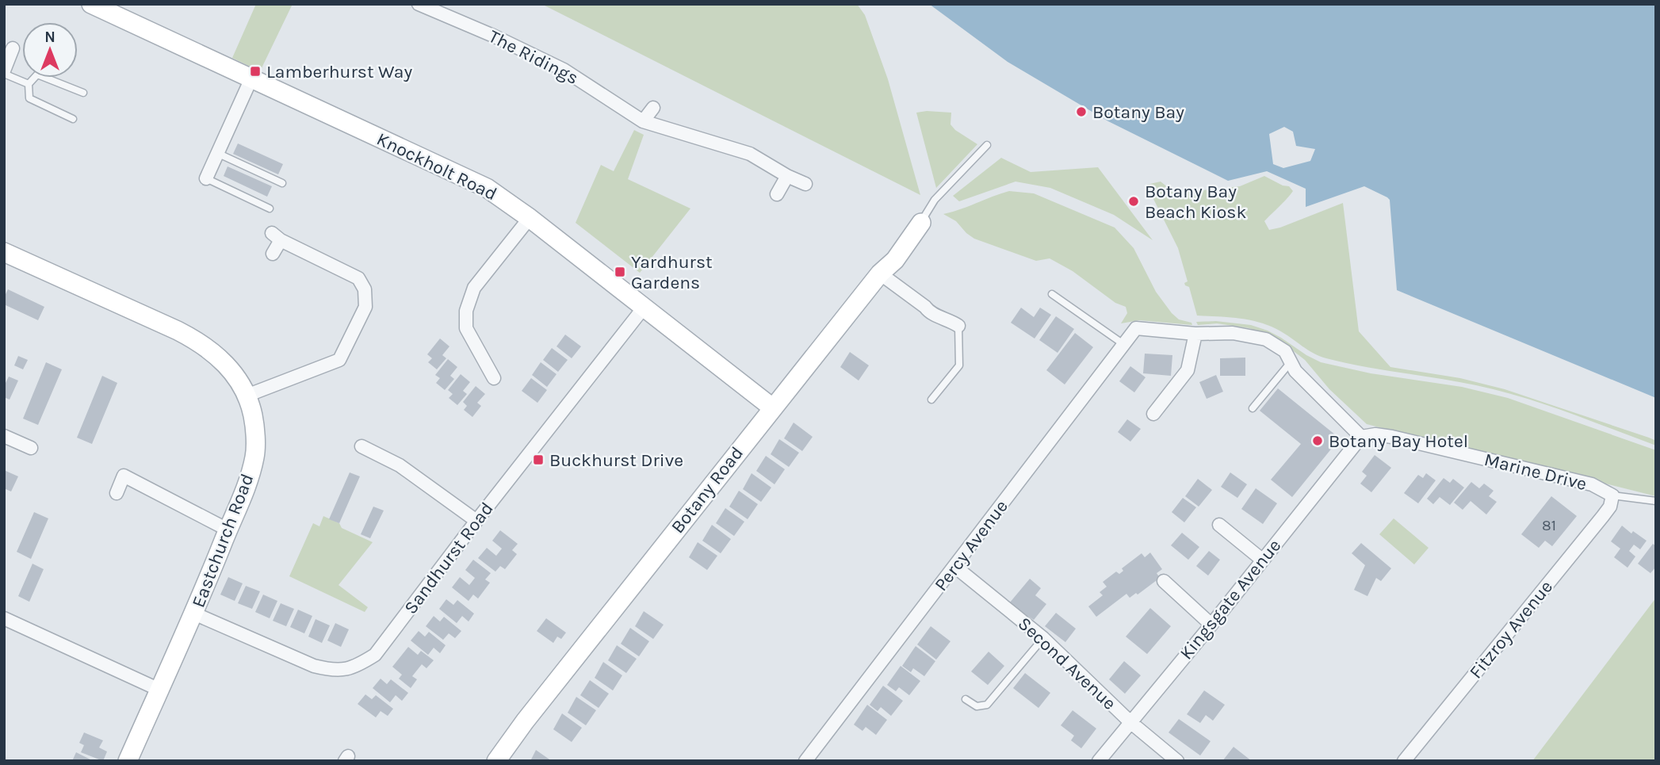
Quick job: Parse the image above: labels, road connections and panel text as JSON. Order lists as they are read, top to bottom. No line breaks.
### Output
{"streets":{"street":["The Ridings","Knockholt Road","Marine Drive","Botany Road","Eastchurch Road","Percy Avenue","Sandhurst Road","Kingsgate Avenue","Fitzroy Avenue","Second Avenue"]},"crossings":[["Knockholt Road","Botany Road"],["Knockholt Road","Sandhurst Road"],["Marine Drive","Kingsgate Avenue"],["Marine Drive","Fitzroy Avenue"],["Eastchurch Road","Sandhurst Road"],["Percy Avenue","Second Avenue"],["Kingsgate Avenue","Second Avenue"]],"places":{"transit":["Lamberhurst Way","Yardhurst Gardens","Buckhurst Drive"],"other":["Botany Bay","Botany Bay Beach Kiosk","Botany Bay Hotel"]},"house_numbers":["81"],"north":"top"}
